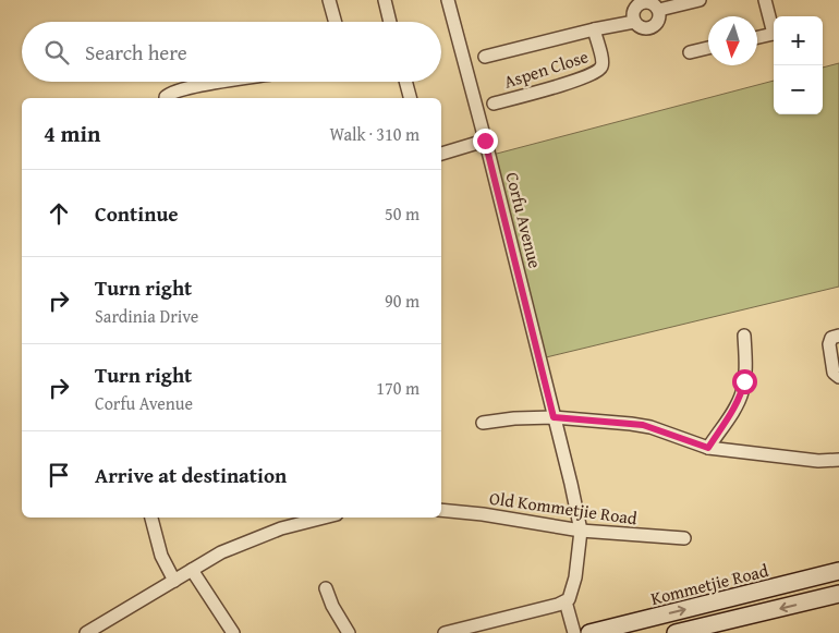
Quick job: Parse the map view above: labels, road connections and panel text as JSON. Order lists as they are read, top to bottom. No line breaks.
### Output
{"streets":{"main road":["Kommetjie Road"],"street":["Aspen Close","Corfu Avenue","Old Kommetjie Road"]},"crossings":[["Corfu Avenue","Old Kommetjie Road"]],"north":"bottom","page":{"map_buttons":["+","−"],"search":"Search here","heading":["4 min","Walk · 310 m"],"list":[["Continue","50 m"],["Turn right","Sardinia Drive","90 m"],["Turn right","Corfu Avenue","170 m"],"Arrive at destination"]}}
